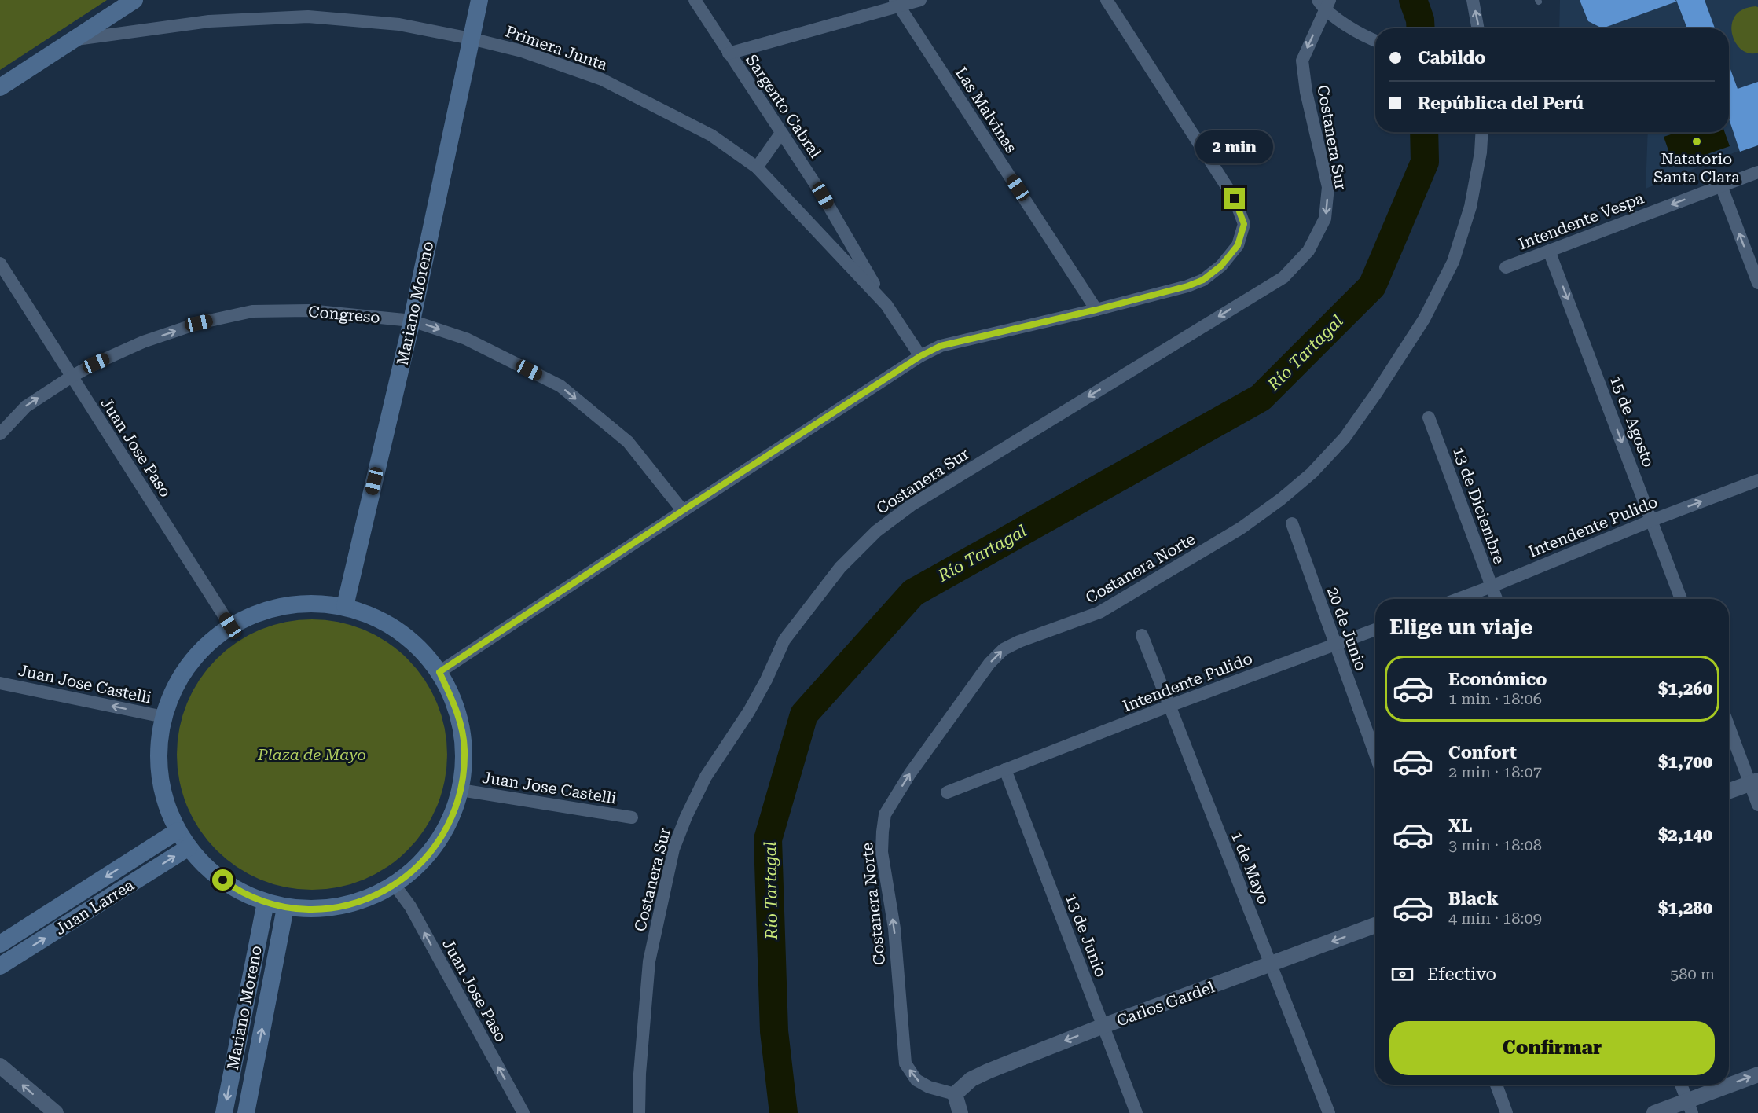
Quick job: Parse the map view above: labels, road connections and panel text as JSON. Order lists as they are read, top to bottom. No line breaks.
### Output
{"streets":{"main road":["Mariano Moreno","Juan Larrea"],"street":["Primera Junta","Sargento Cabral","Las Malvinas","Costanera Sur","Intendente Vespa","Congreso","15 de Agosto","Juan Jose Paso","13 de Diciembre","Intendente Pulido","Costanera Norte","20 de Junio","Juan Jose Castelli","1 de Mayo","13 de Junio","Carlos Gardel"]},"crossings":[["Primera Junta","Sargento Cabral"],["Primera Junta","Mariano Moreno"],["Intendente Vespa","15 de Agosto"],["Mariano Moreno","Congreso"],["Congreso","Juan Jose Paso"],["15 de Agosto","Intendente Pulido"],["13 de Diciembre","Intendente Pulido"],["Intendente Pulido","20 de Junio"],["Intendente Pulido","1 de Mayo"],["Intendente Pulido","13 de Junio"],["Costanera Norte","Carlos Gardel"],["1 de Mayo","Carlos Gardel"],["13 de Junio","Carlos Gardel"]],"one_way":["Costanera Sur","Intendente Vespa","Congreso","15 de Agosto","Juan Jose Paso","Costanera Norte","Juan Jose Castelli","Carlos Gardel"],"water":["Río Tartagal"],"parks":["Plaza de Mayo"],"places":["Natatorio Santa Clara"],"page":{"banner":["Cabildo","República del Perú"],"bubble":"2 min","heading":"Elige un viaje","list":[{"name":"Económico","note":"1 min · 18:06","value":"$1,260"},{"name":"Confort","note":"2 min · 18:07","value":"$1,700"},{"name":"XL","note":"3 min · 18:08","value":"$2,140"},{"name":"Black","note":"4 min · 18:09","value":"$1,280"}],"pay":["Efectivo","580 m"],"buttons":"Confirmar"}}
